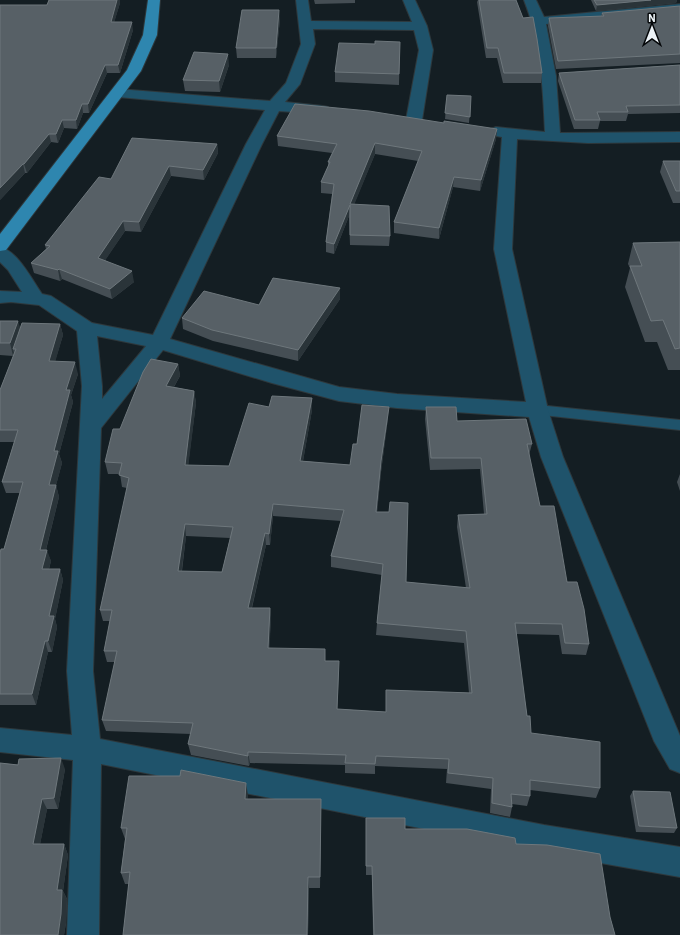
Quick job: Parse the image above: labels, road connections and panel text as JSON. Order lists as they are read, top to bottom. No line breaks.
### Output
{"north":"top"}
